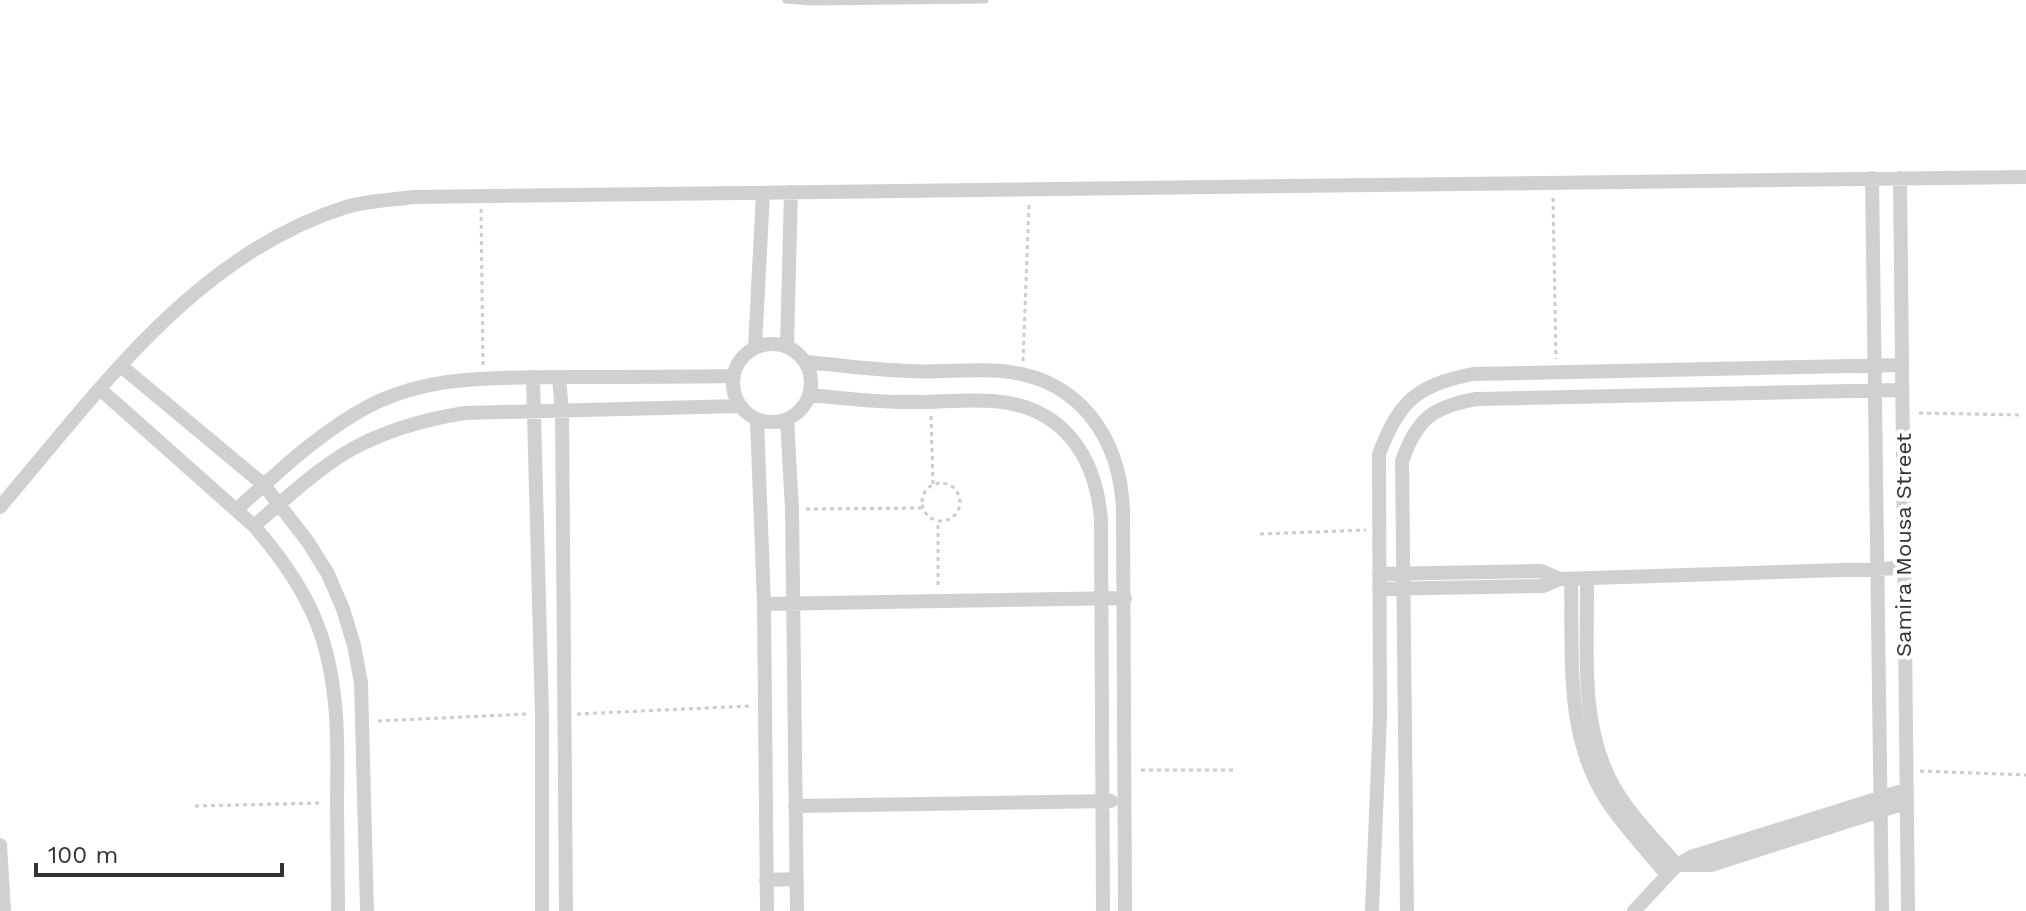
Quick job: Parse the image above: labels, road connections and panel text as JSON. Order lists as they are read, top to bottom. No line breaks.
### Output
{"streets":{"street":["Samira Mousa Street"]},"scale_bar":"100 m"}
